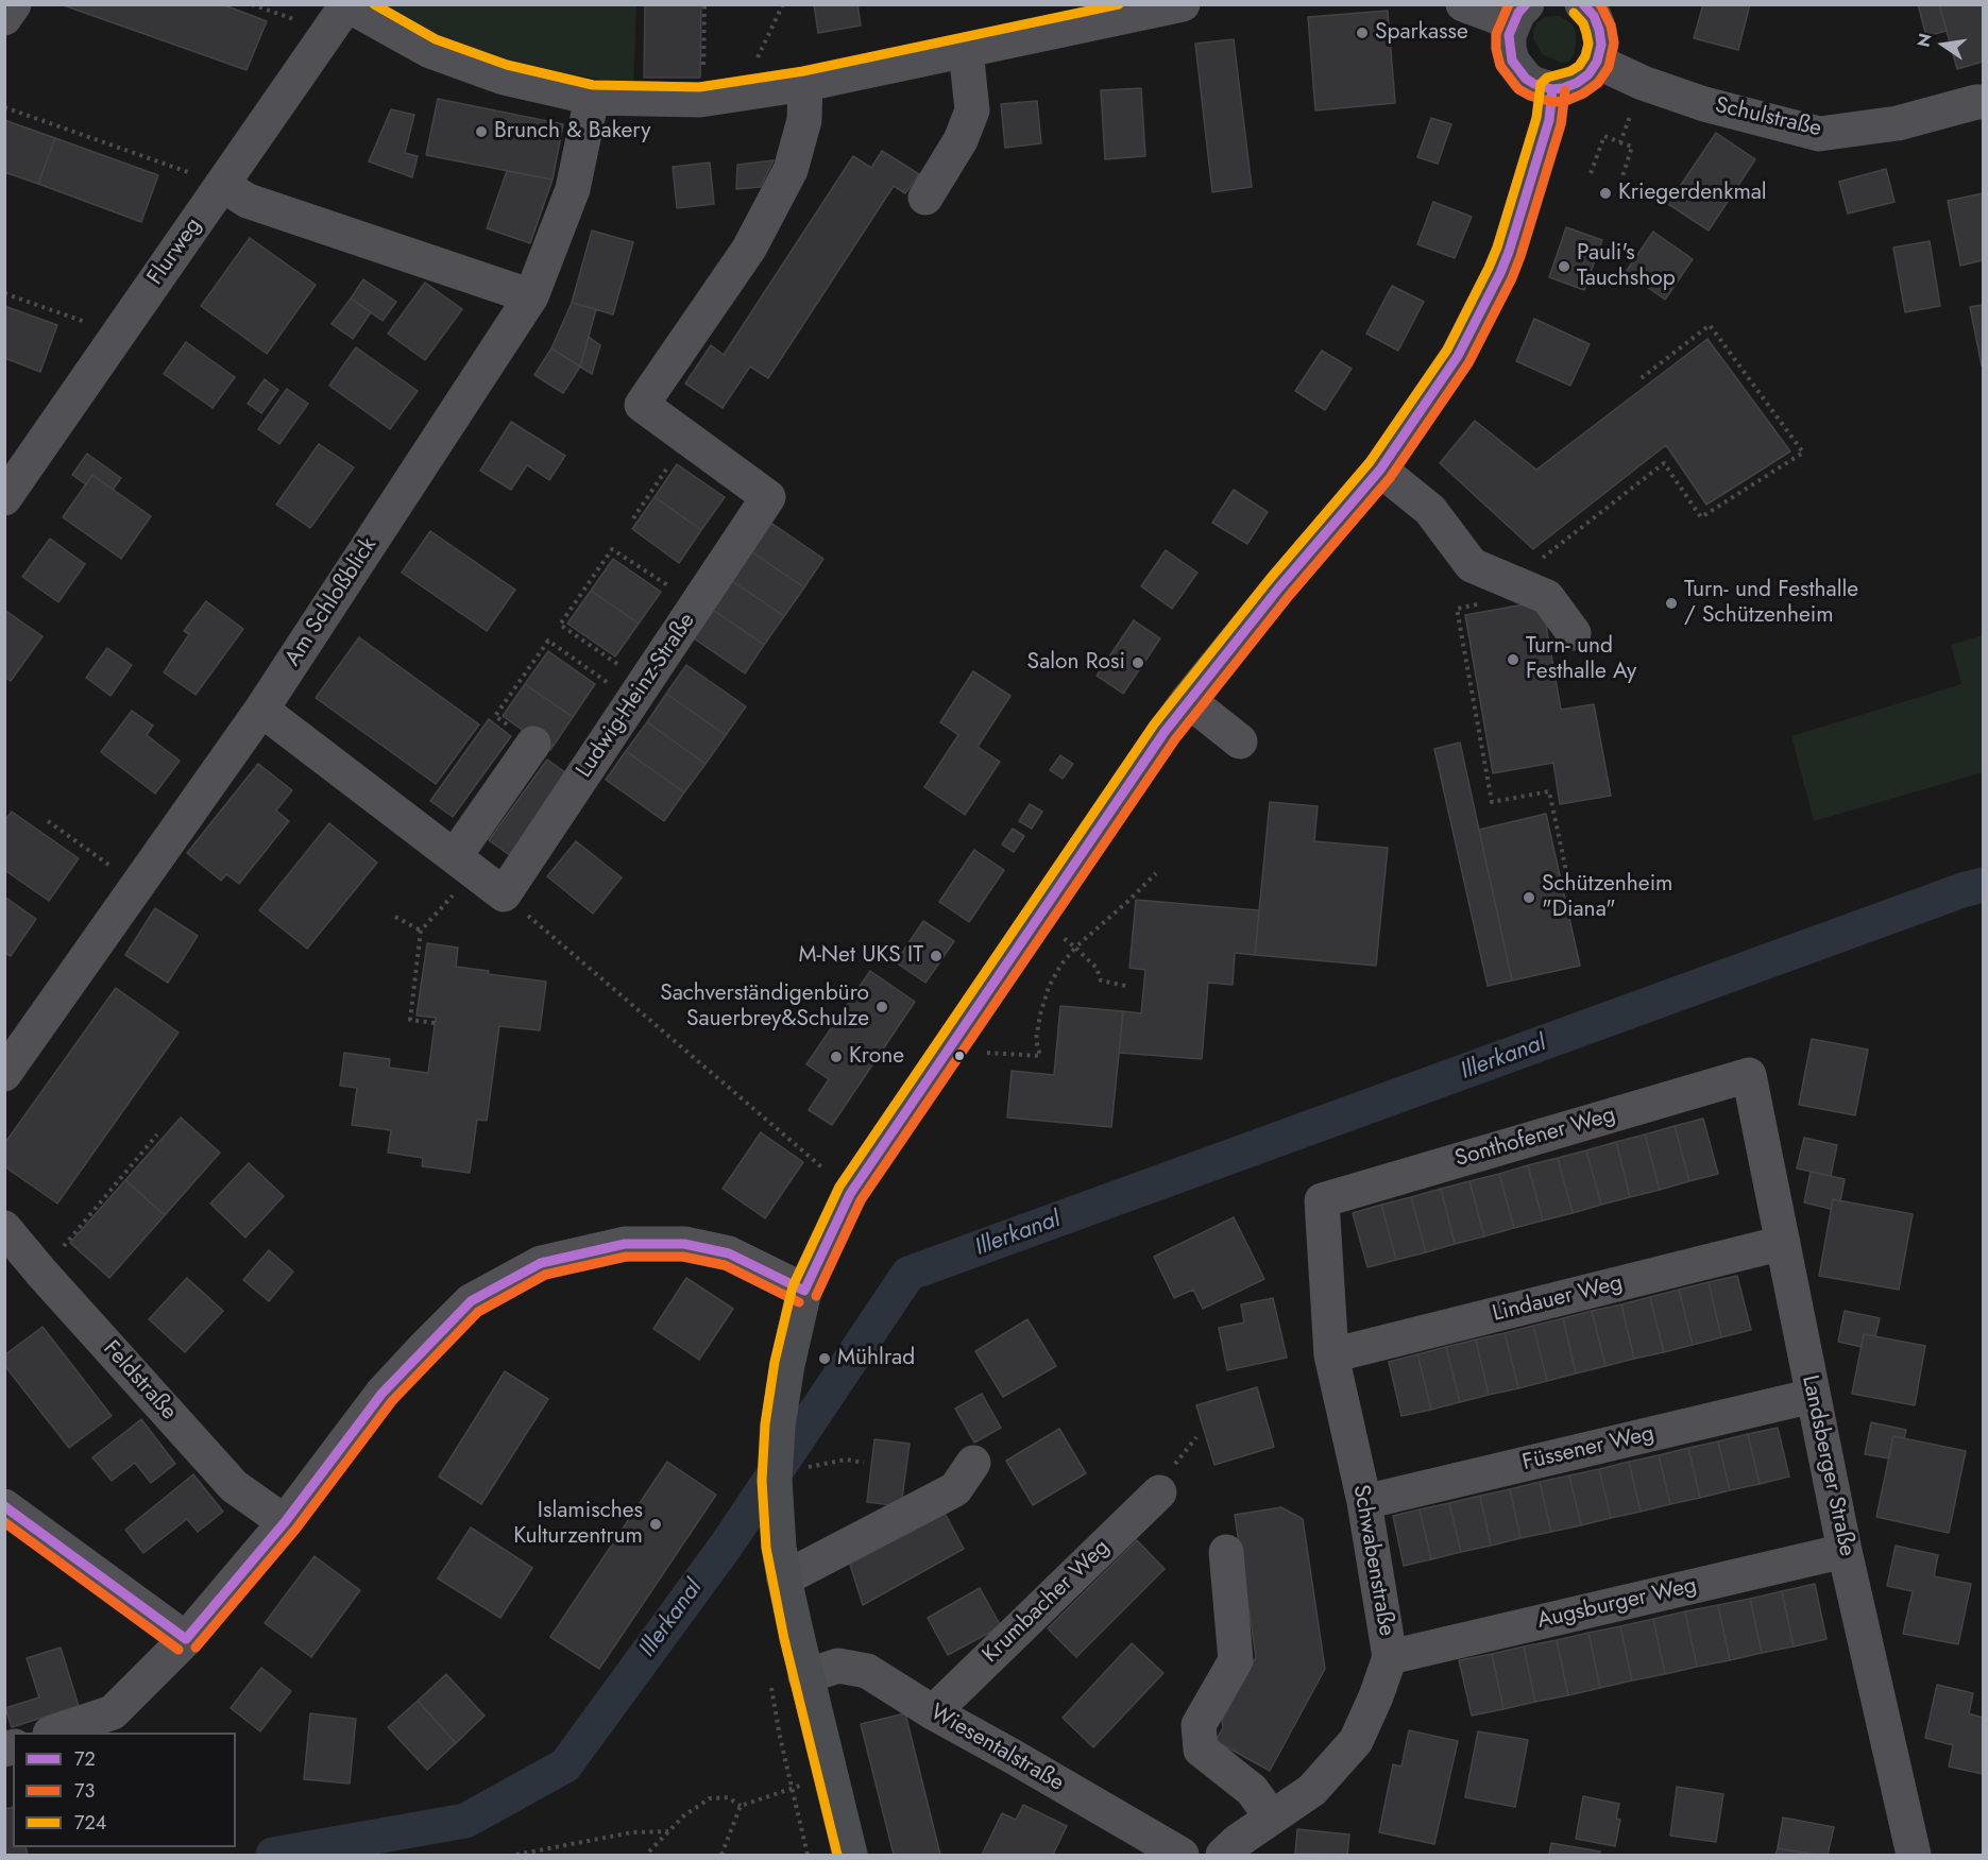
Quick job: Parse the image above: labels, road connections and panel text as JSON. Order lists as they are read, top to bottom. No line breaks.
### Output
{"streets":{"street":["Schulstraße","Flurweg","Am Schloßblick","Ludwig-Heinz-Straße","Sonthofener Weg","Lindauer Weg","Feldstraße","Füssener Weg","Landsberger Straße","Schwabenstraße","Krumbacher Weg","Augsburger Weg","Wiesentalstraße"]},"crossings":[["Sonthofener Weg","Landsberger Straße"],["Sonthofener Weg","Schwabenstraße"],["Lindauer Weg","Landsberger Straße"],["Lindauer Weg","Schwabenstraße"],["Füssener Weg","Landsberger Straße"],["Füssener Weg","Schwabenstraße"],["Landsberger Straße","Augsburger Weg"],["Schwabenstraße","Augsburger Weg"],["Krumbacher Weg","Wiesentalstraße"]],"water":["Illerkanal"],"places":["Sparkasse","Brunch & Bakery","Kriegerdenkmal","Pauli's Tauchshop","Turn- und Festhalle / Schützenheim","Turn- und Festhalle Ay","Salon Rosi","Schützenheim \"Diana\"","M-Net UKS IT","Sachverständigenbüro Sauerbrey&Schulze","Krone","Mühlrad","Islamisches Kulturzentrum"],"lines":["transit line 72","transit line 73","transit line 724"],"legend":["72","73","724"],"north":"left"}
